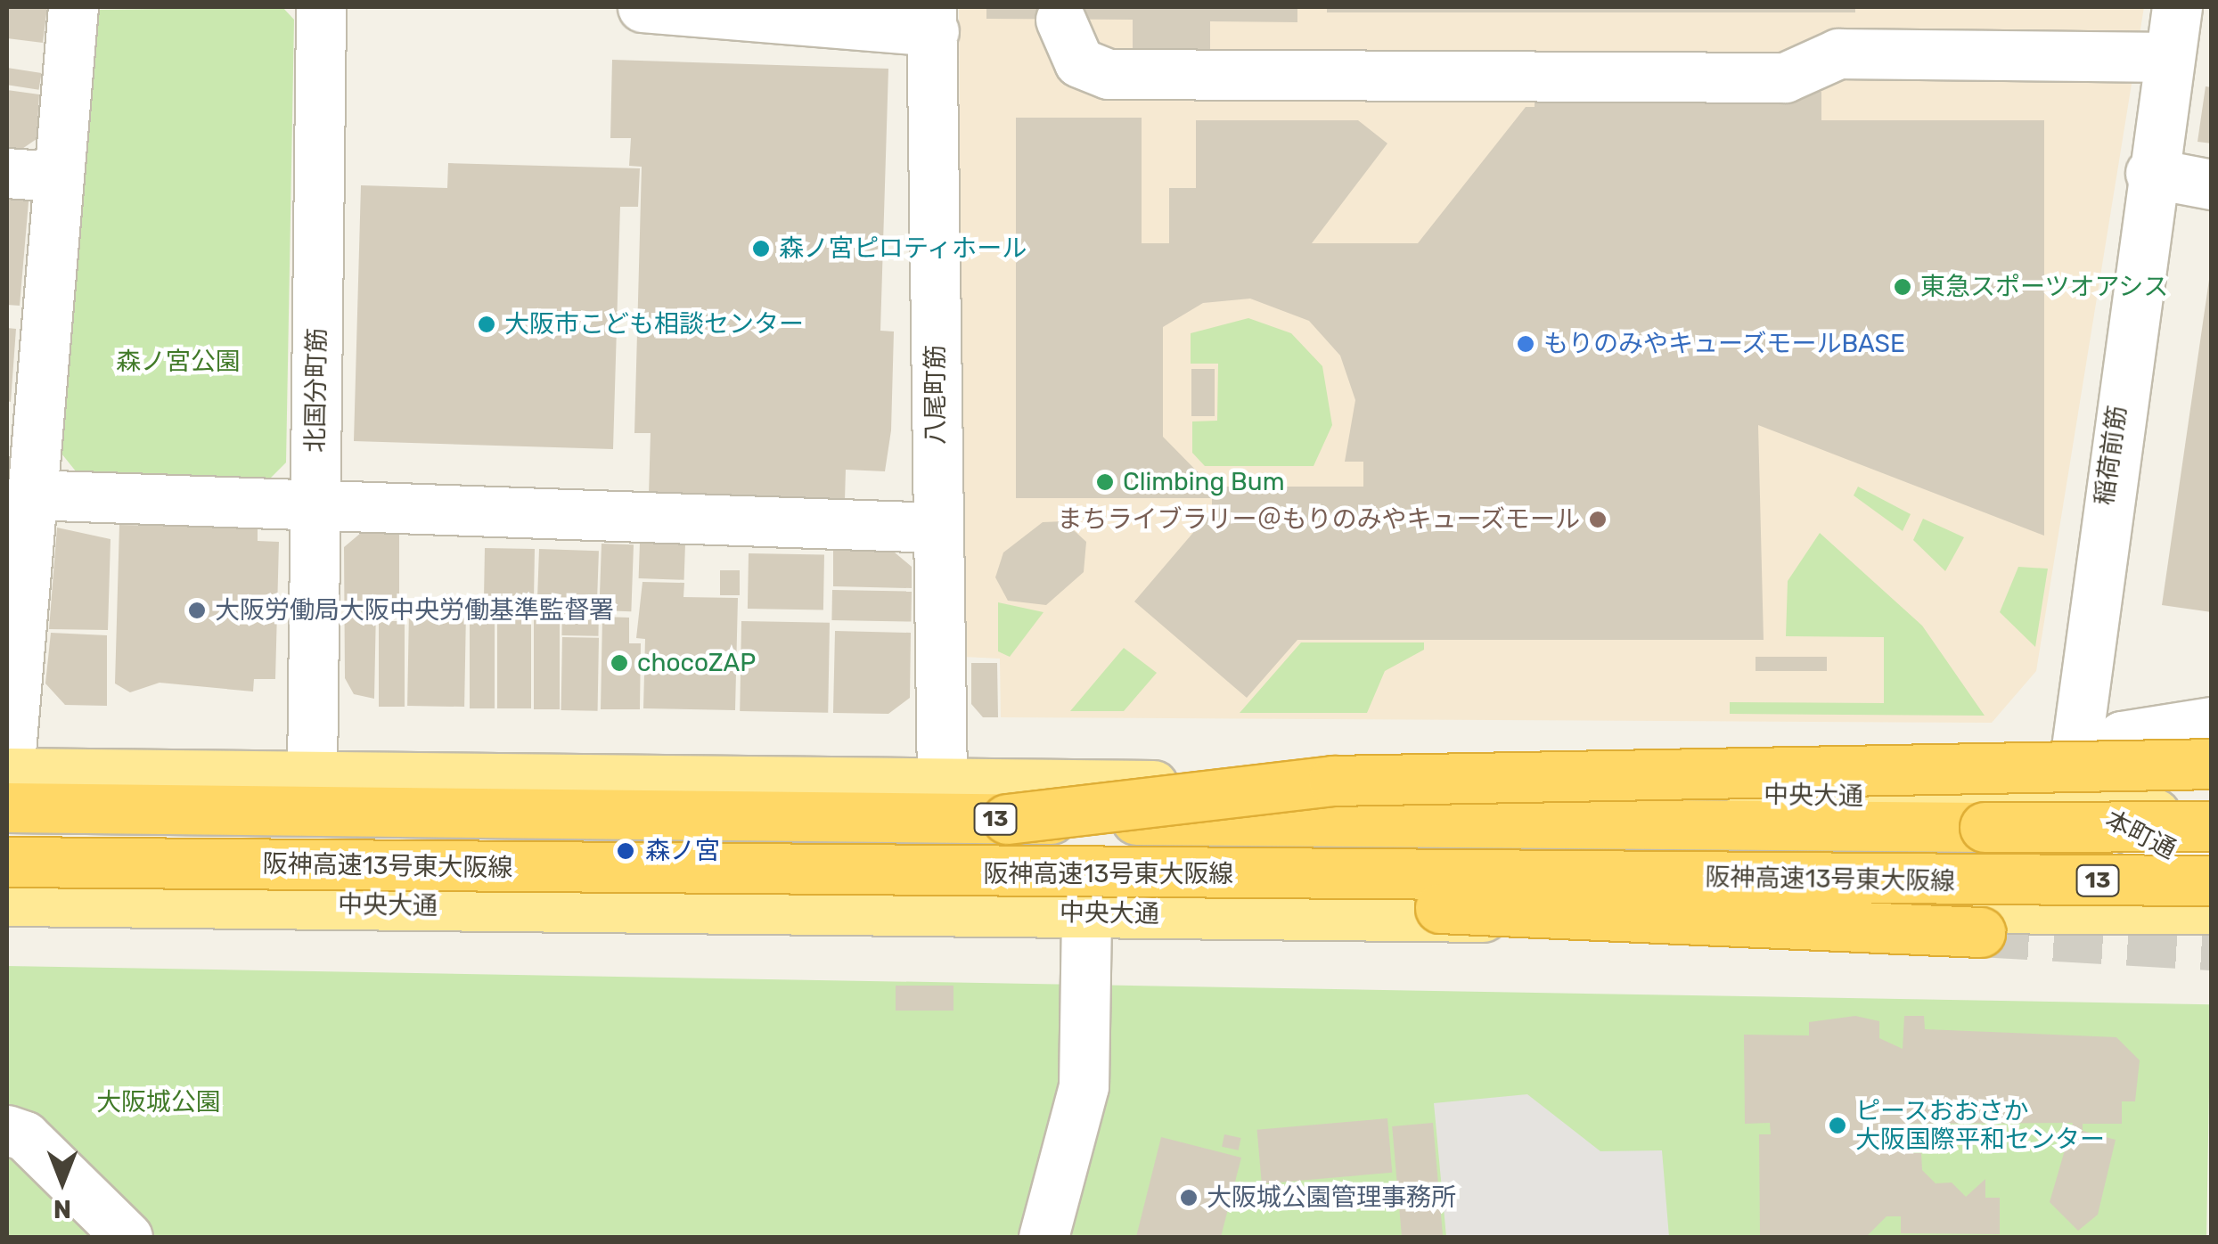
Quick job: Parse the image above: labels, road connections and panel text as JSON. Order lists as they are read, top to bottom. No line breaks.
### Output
{"streets":{"highway":["13","阪神高速13号東大阪線"],"main road":["中央大通"],"street":["北国分町筋","八尾町筋","稲荷前筋","本町通"]},"crossings":[["北国分町筋","中央大通"],["八尾町筋","中央大通"],["稲荷前筋","中央大通"],["稲荷前筋","本町通"],["中央大通","13"],["中央大通","本町通"]],"parks":["森ノ宮公園","大阪城公園"],"places":["森ノ宮ピロティホール","東急スポーツオアシス","大阪市こども相談センター","もりのみやキューズモールBASE","Climbing Bum","まちライブラリー＠もりのみやキューズモール","大阪労働局大阪中央労働基準監督署","chocoZAP","森ノ宮","ピースおおさか 大阪国際平和センター","大阪城公園管理事務所"],"north":"bottom"}
